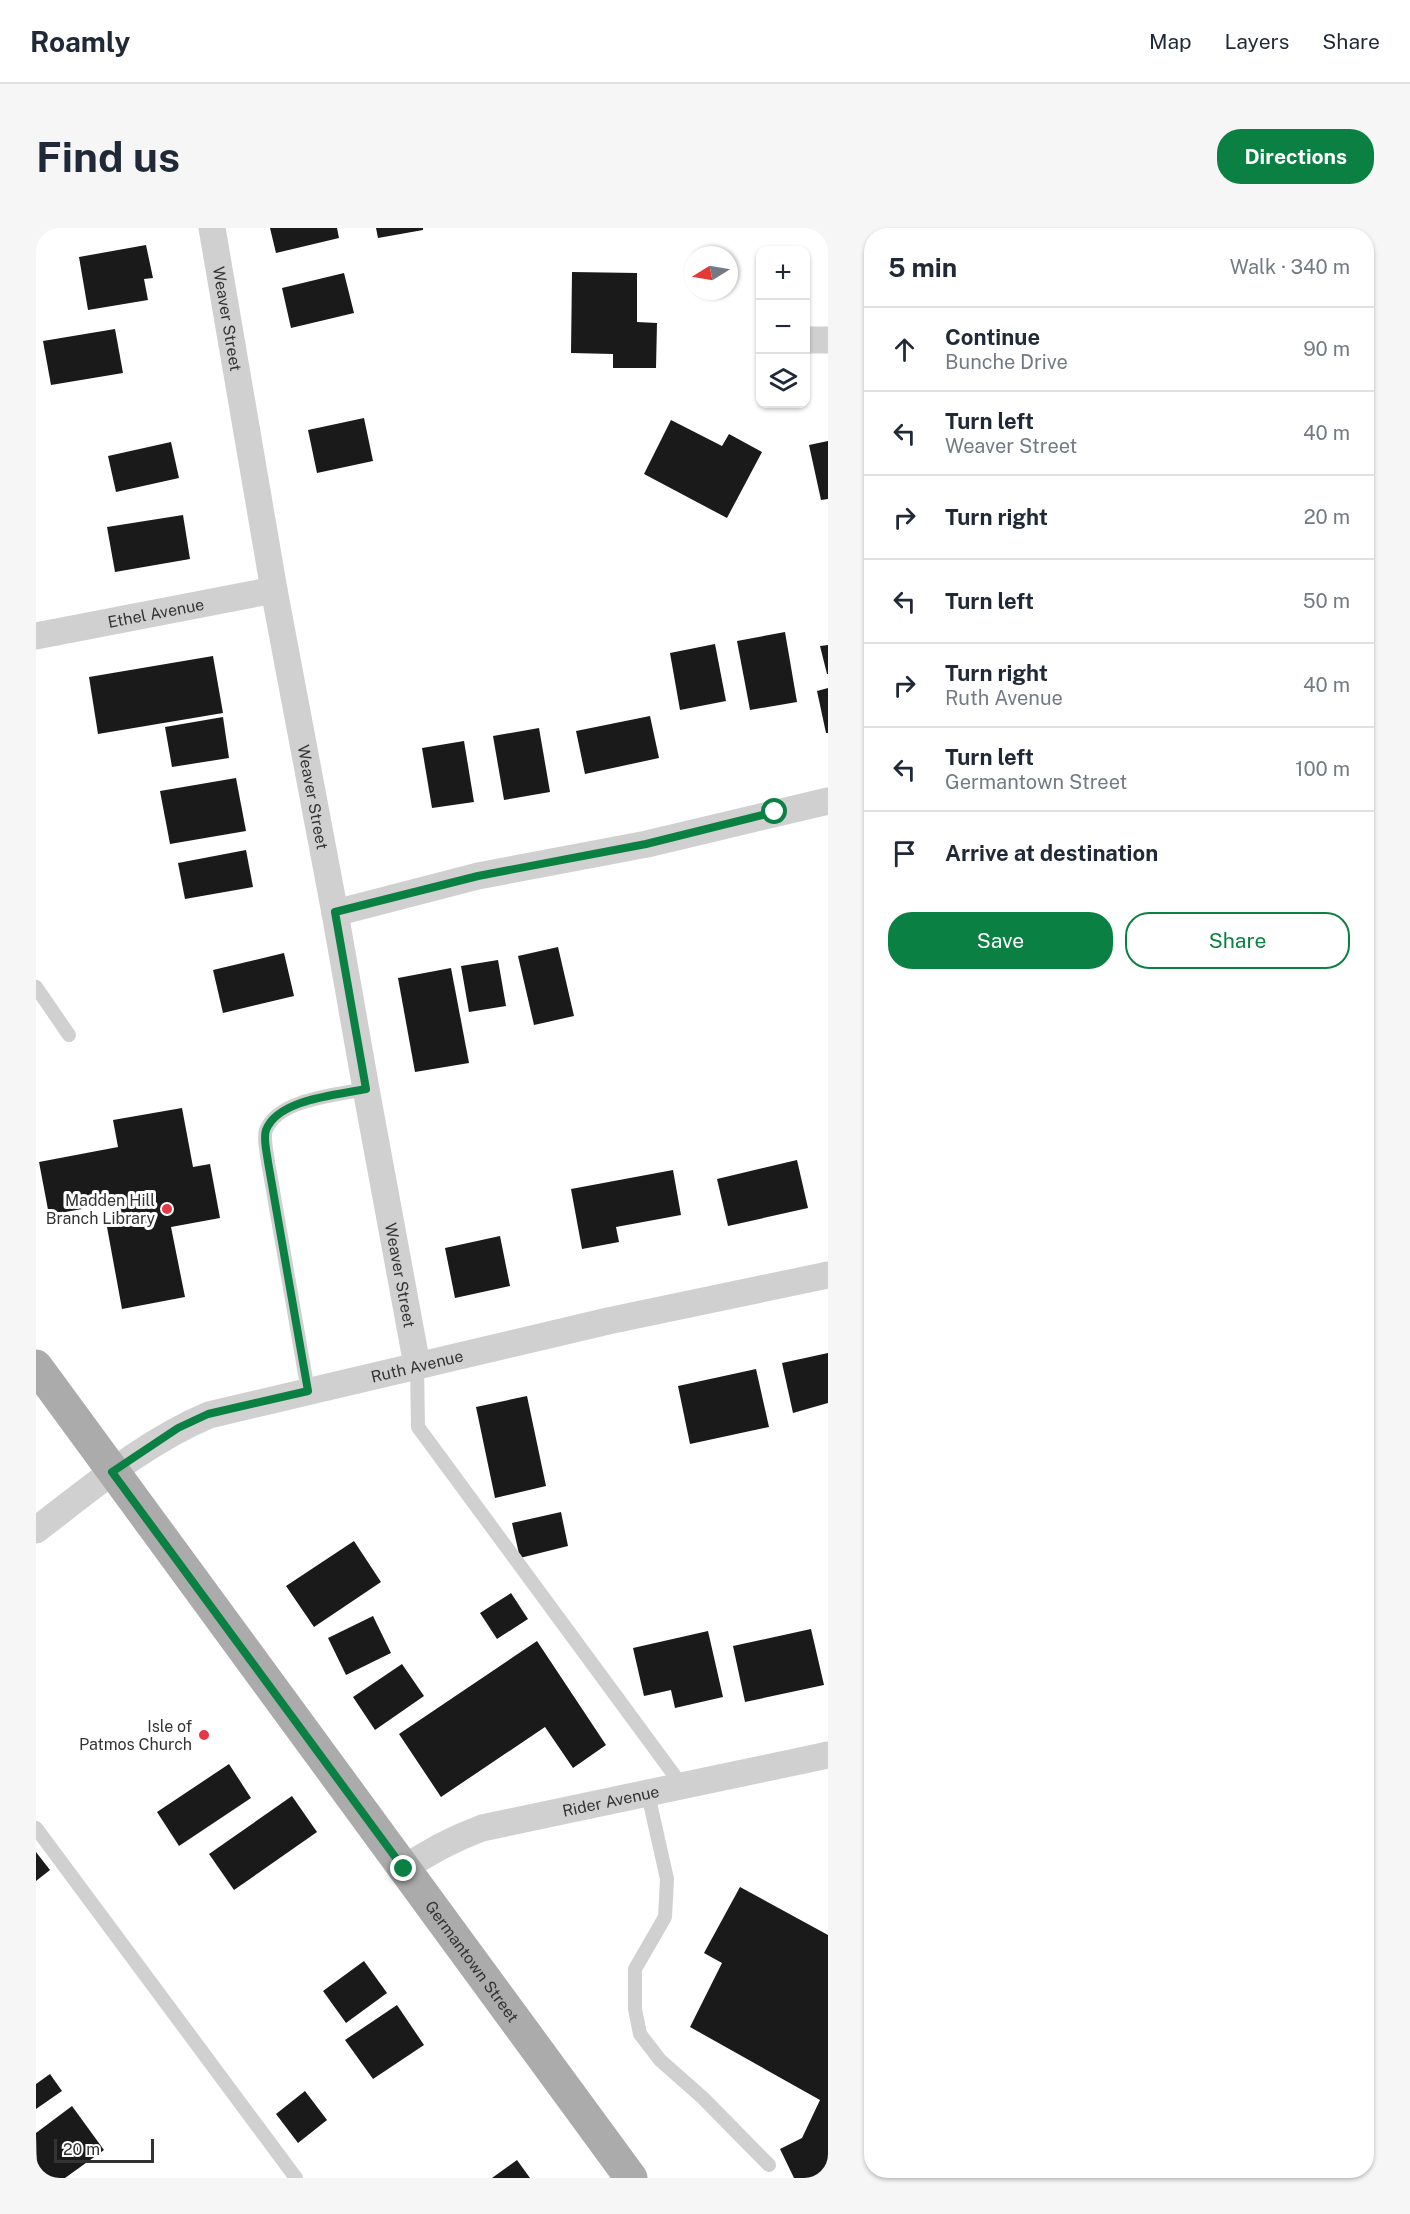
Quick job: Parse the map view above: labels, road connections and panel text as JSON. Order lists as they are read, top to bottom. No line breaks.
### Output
{"streets":{"main road":["Germantown Street"],"street":["Weaver Street","Ethel Avenue","Ruth Avenue","Rider Avenue"]},"crossings":[["Weaver Street","Ethel Avenue"],["Weaver Street","Ruth Avenue"],["Ruth Avenue","Germantown Street"],["Rider Avenue","Germantown Street"]],"places":["Madden Hill Branch Library","Isle of Patmos Church"],"scale_bar":"20 m","north":"left","page":{"header":"Roamly","nav":["Map","Layers","Share"],"buttons":["Directions",["Save","Share"]],"title":"Find us","heading":["5 min","Walk · 340 m"],"map_buttons":["+","−"],"list":[["Continue","Bunche Drive","90 m"],["Turn left","Weaver Street","40 m"],["Turn right","20 m"],["Turn left","50 m"],["Turn right","Ruth Avenue","40 m"],["Turn left","Germantown Street","100 m"],"Arrive at destination"],"scale":"20 m"}}
